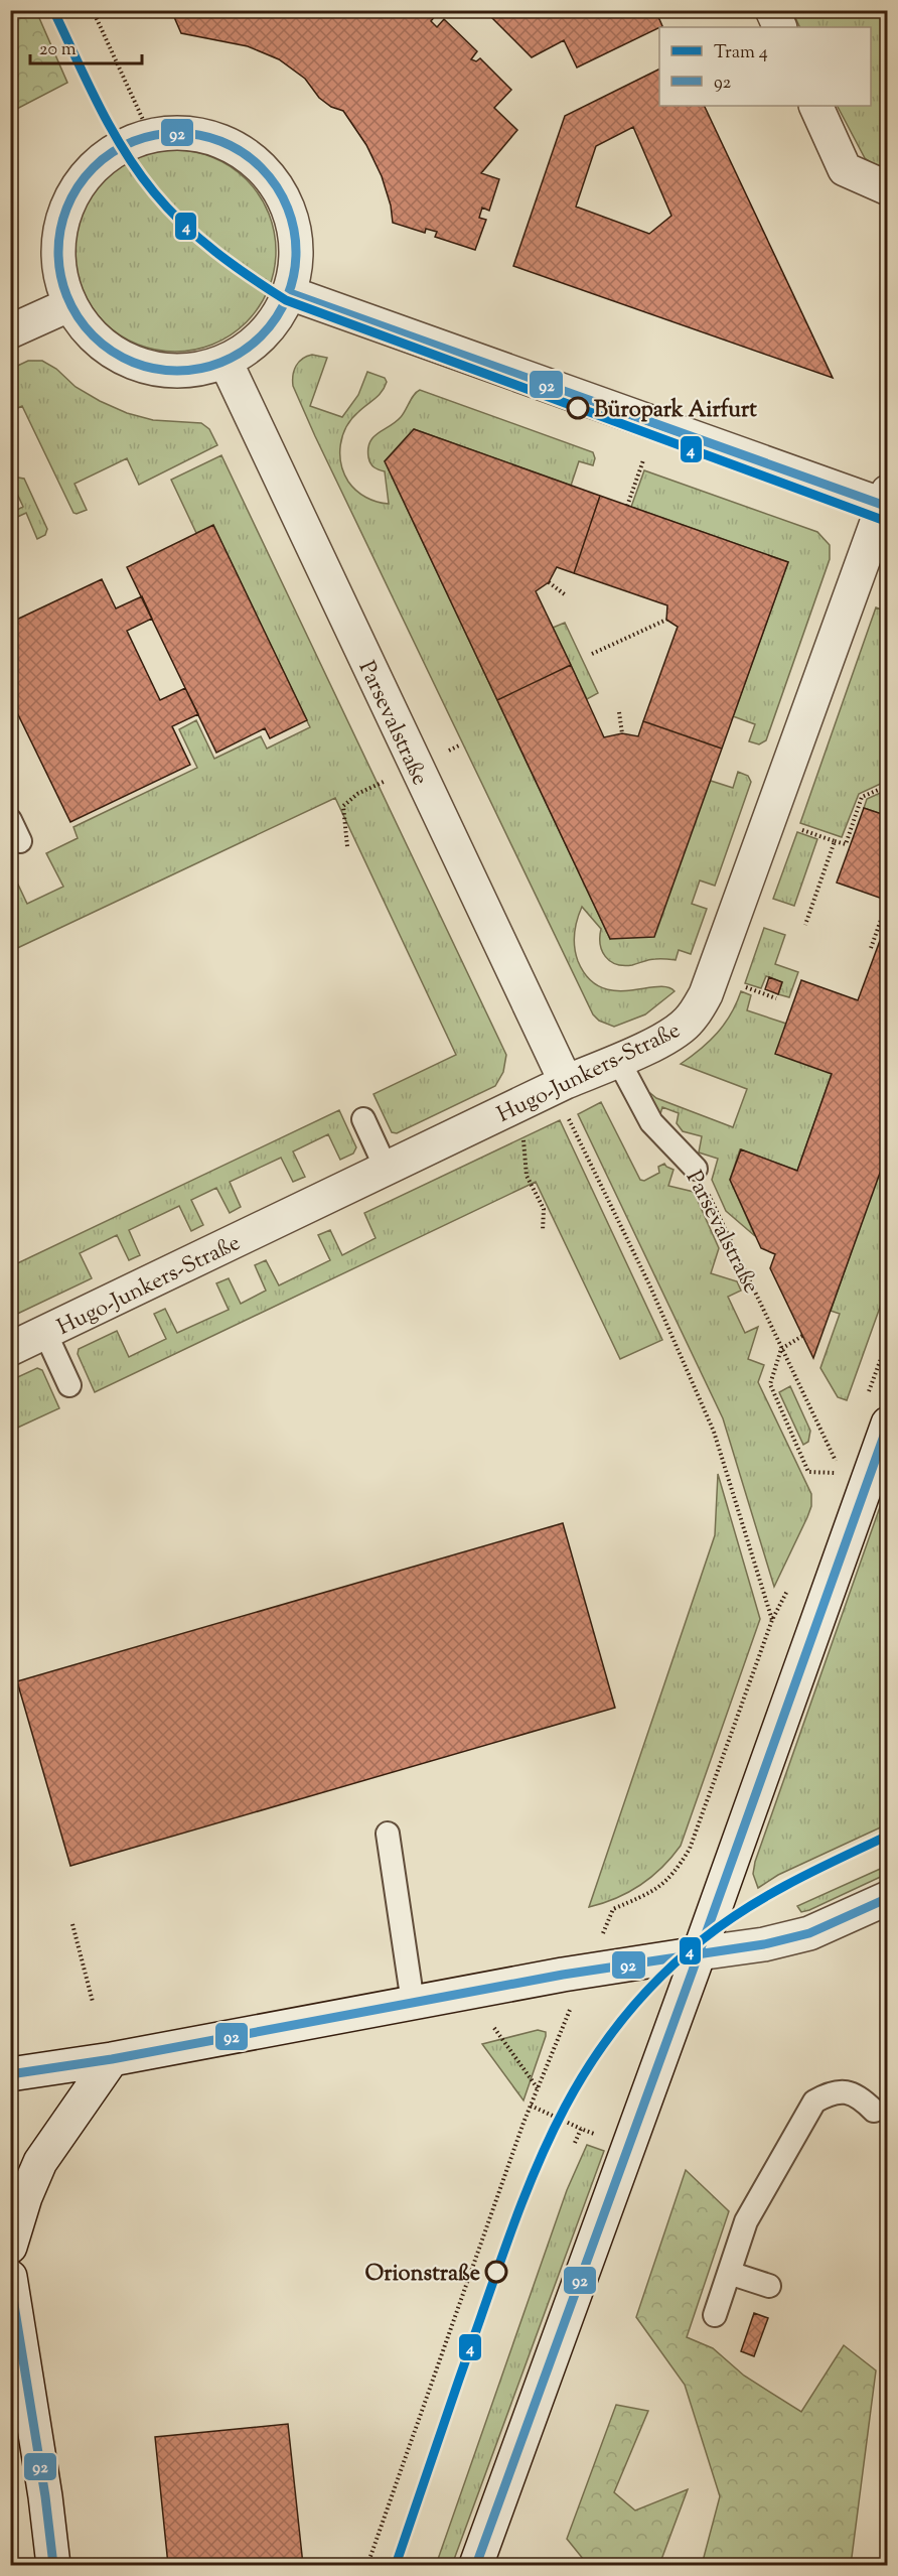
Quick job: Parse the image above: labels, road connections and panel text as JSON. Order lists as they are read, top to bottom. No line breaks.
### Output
{"streets":{"street":["Parsevalstraße","Hugo-Junkers-Straße"]},"crossings":[["Parsevalstraße","Hugo-Junkers-Straße"]],"places":["Büropark Airfurt","Orionstraße"],"lines":["tram line 4","transit line 92"],"legend":["Tram 4","92"],"scale_bar":"20 m"}
